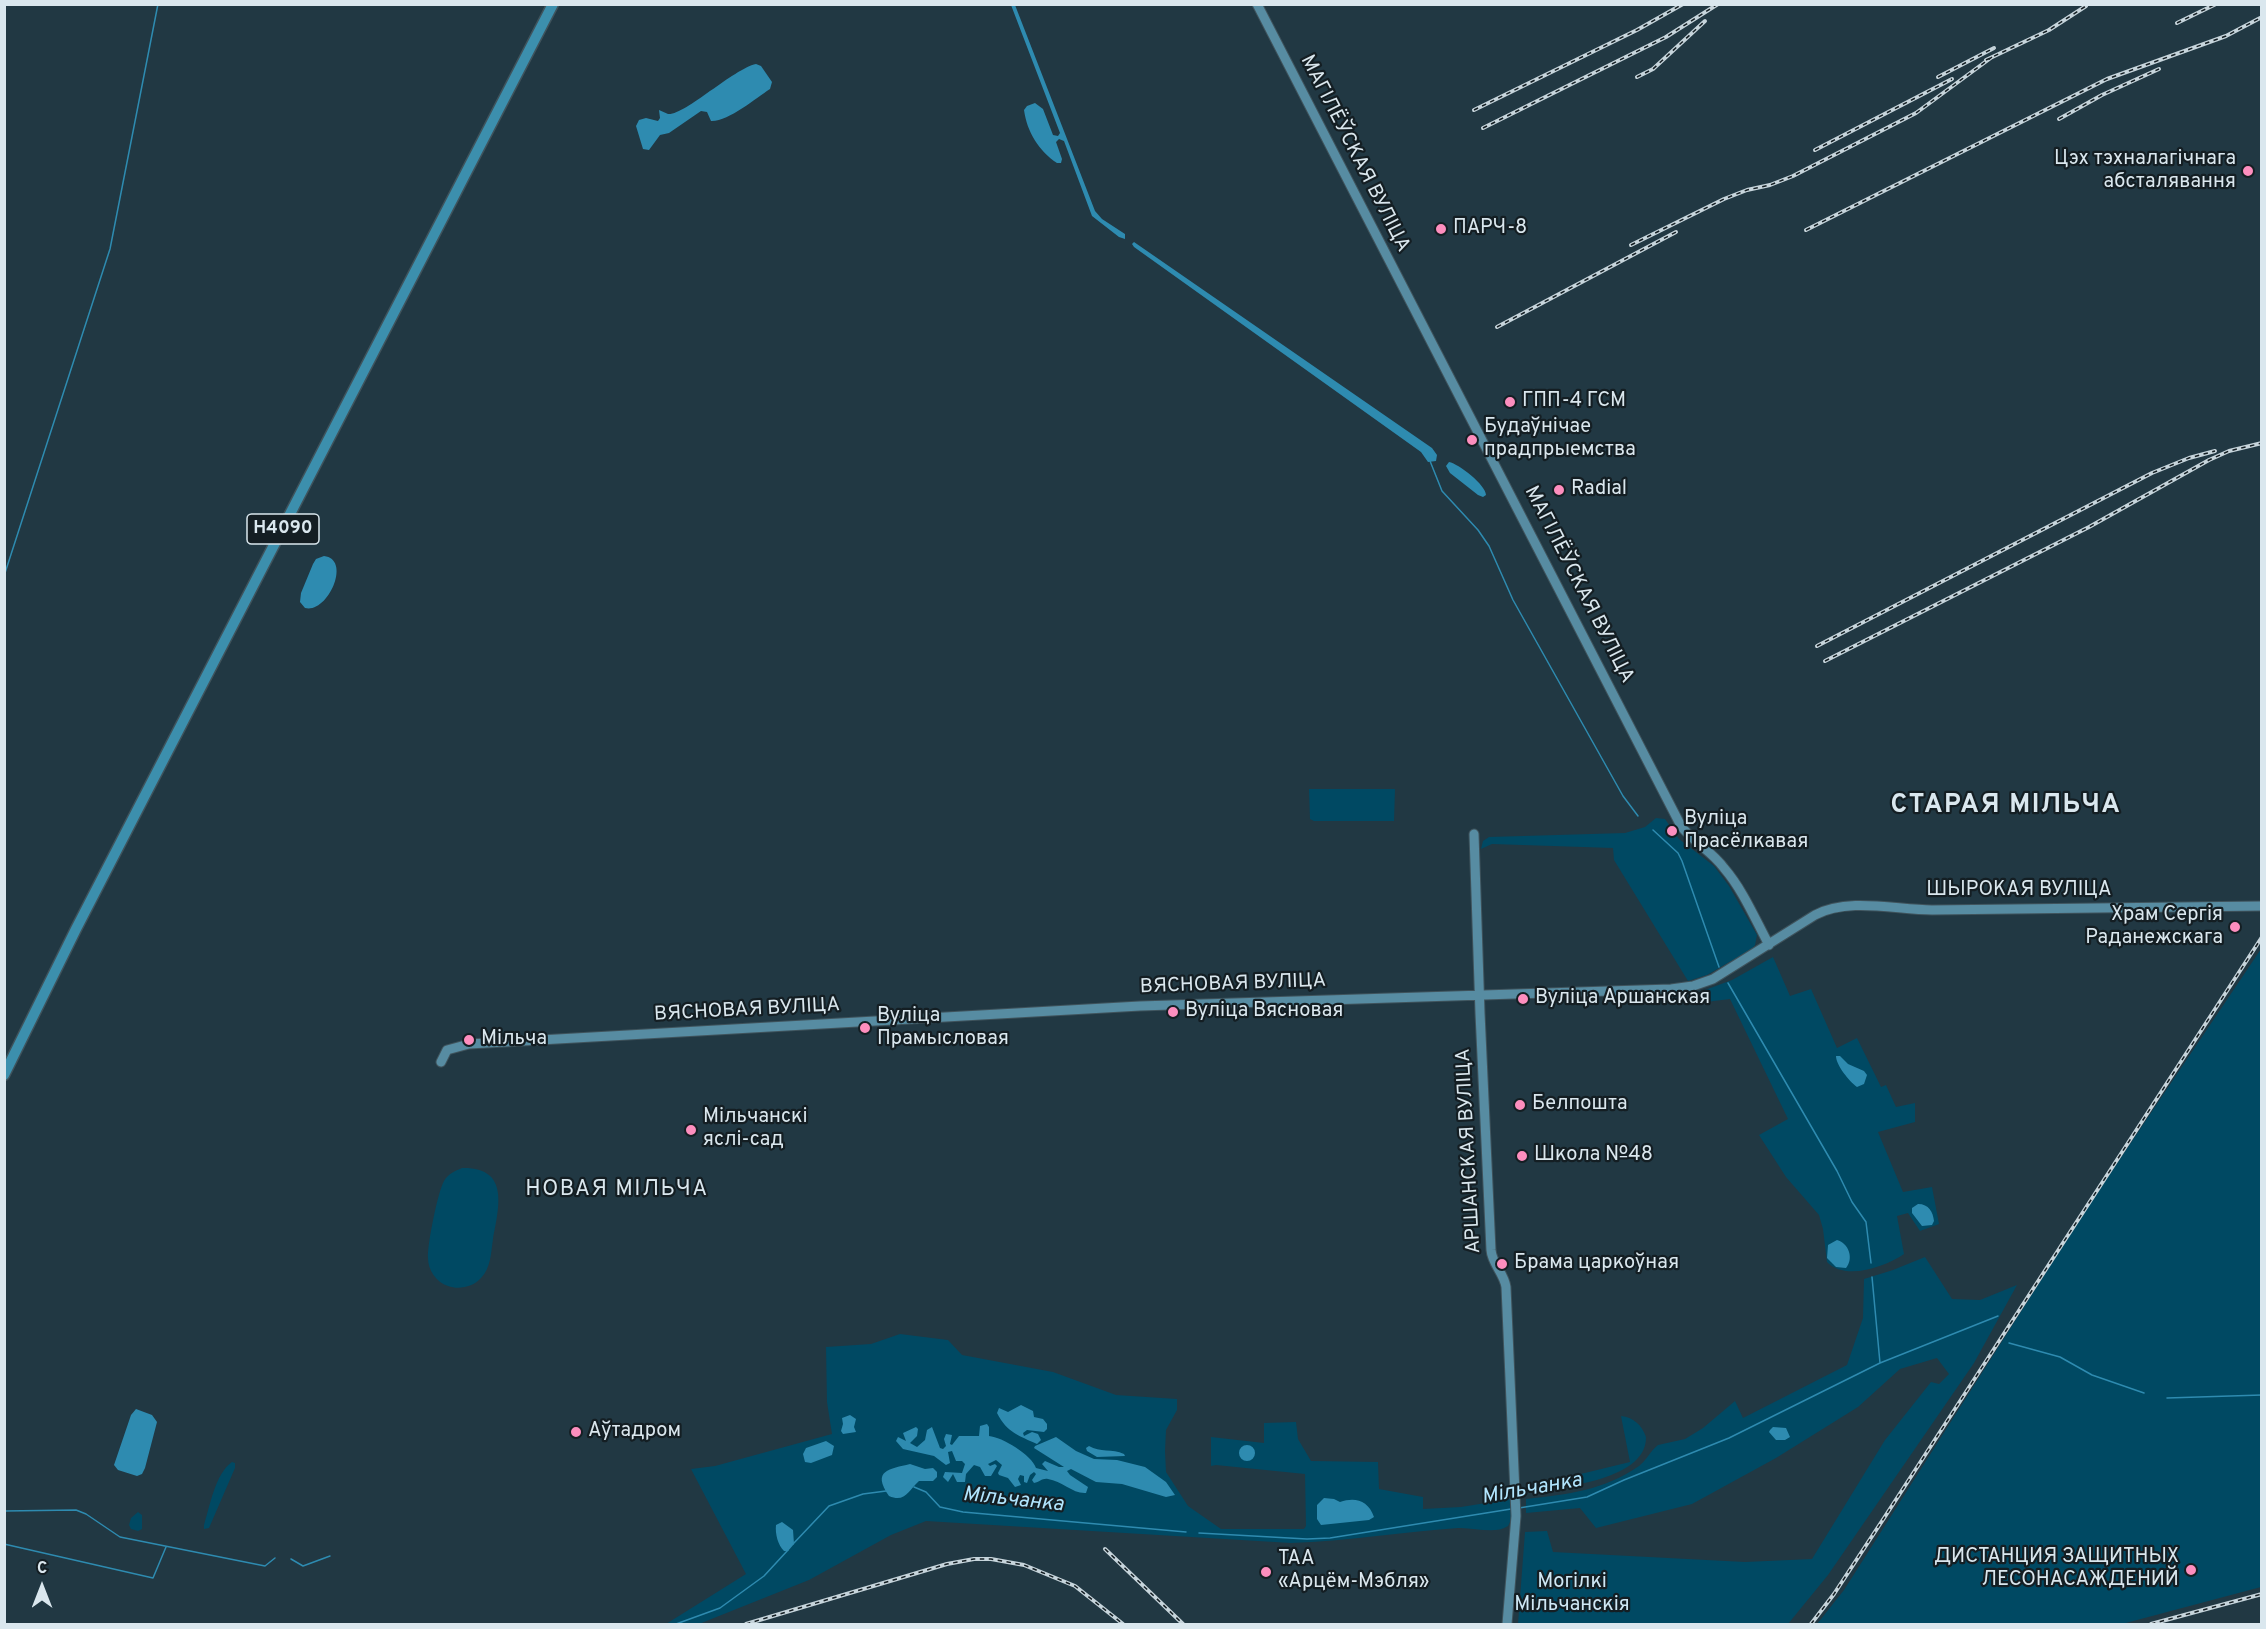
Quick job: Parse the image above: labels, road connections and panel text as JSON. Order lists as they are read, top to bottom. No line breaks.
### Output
{"streets":{"main road":["Н4090"],"street":["МАГІЛЁЎСКАЯ ВУЛІЦА","ШЫРОКАЯ ВУЛІЦА","ВЯСНОВАЯ ВУЛІЦА","АРШАНСКАЯ ВУЛІЦА"]},"crossings":[["МАГІЛЁЎСКАЯ ВУЛІЦА","ВЯСНОВАЯ ВУЛІЦА"],["ШЫРОКАЯ ВУЛІЦА","ВЯСНОВАЯ ВУЛІЦА"],["ВЯСНОВАЯ ВУЛІЦА","АРШАНСКАЯ ВУЛІЦА"]],"districts":["СТАРАЯ МІЛЬЧА","НОВАЯ МІЛЬЧА"],"water":["Мільчанка"],"parks":["Могілкі Мільчанскія"],"places":["Цэх тэхналагічнага абсталявання","ПАРЧ-8","ГПП-4 ГСМ","Будаўнічае прадпрыемства","Radial","Вуліца Прасёлкавая","Храм Сергія Раданежскага","Вуліца Аршанская","Вуліца Вясновая","Вуліца Прамысловая","Мільча","Белпошта","Мільчанскі яслі-сад","Школа №48","Брама царкоўная","Аўтадром","ДИСТАНЦИЯ ЗАЩИТНЫХ ЛЕСОНАСАЖДЕНИЙ","ТАА «Арцём-Мэбля»"],"north":"top"}
